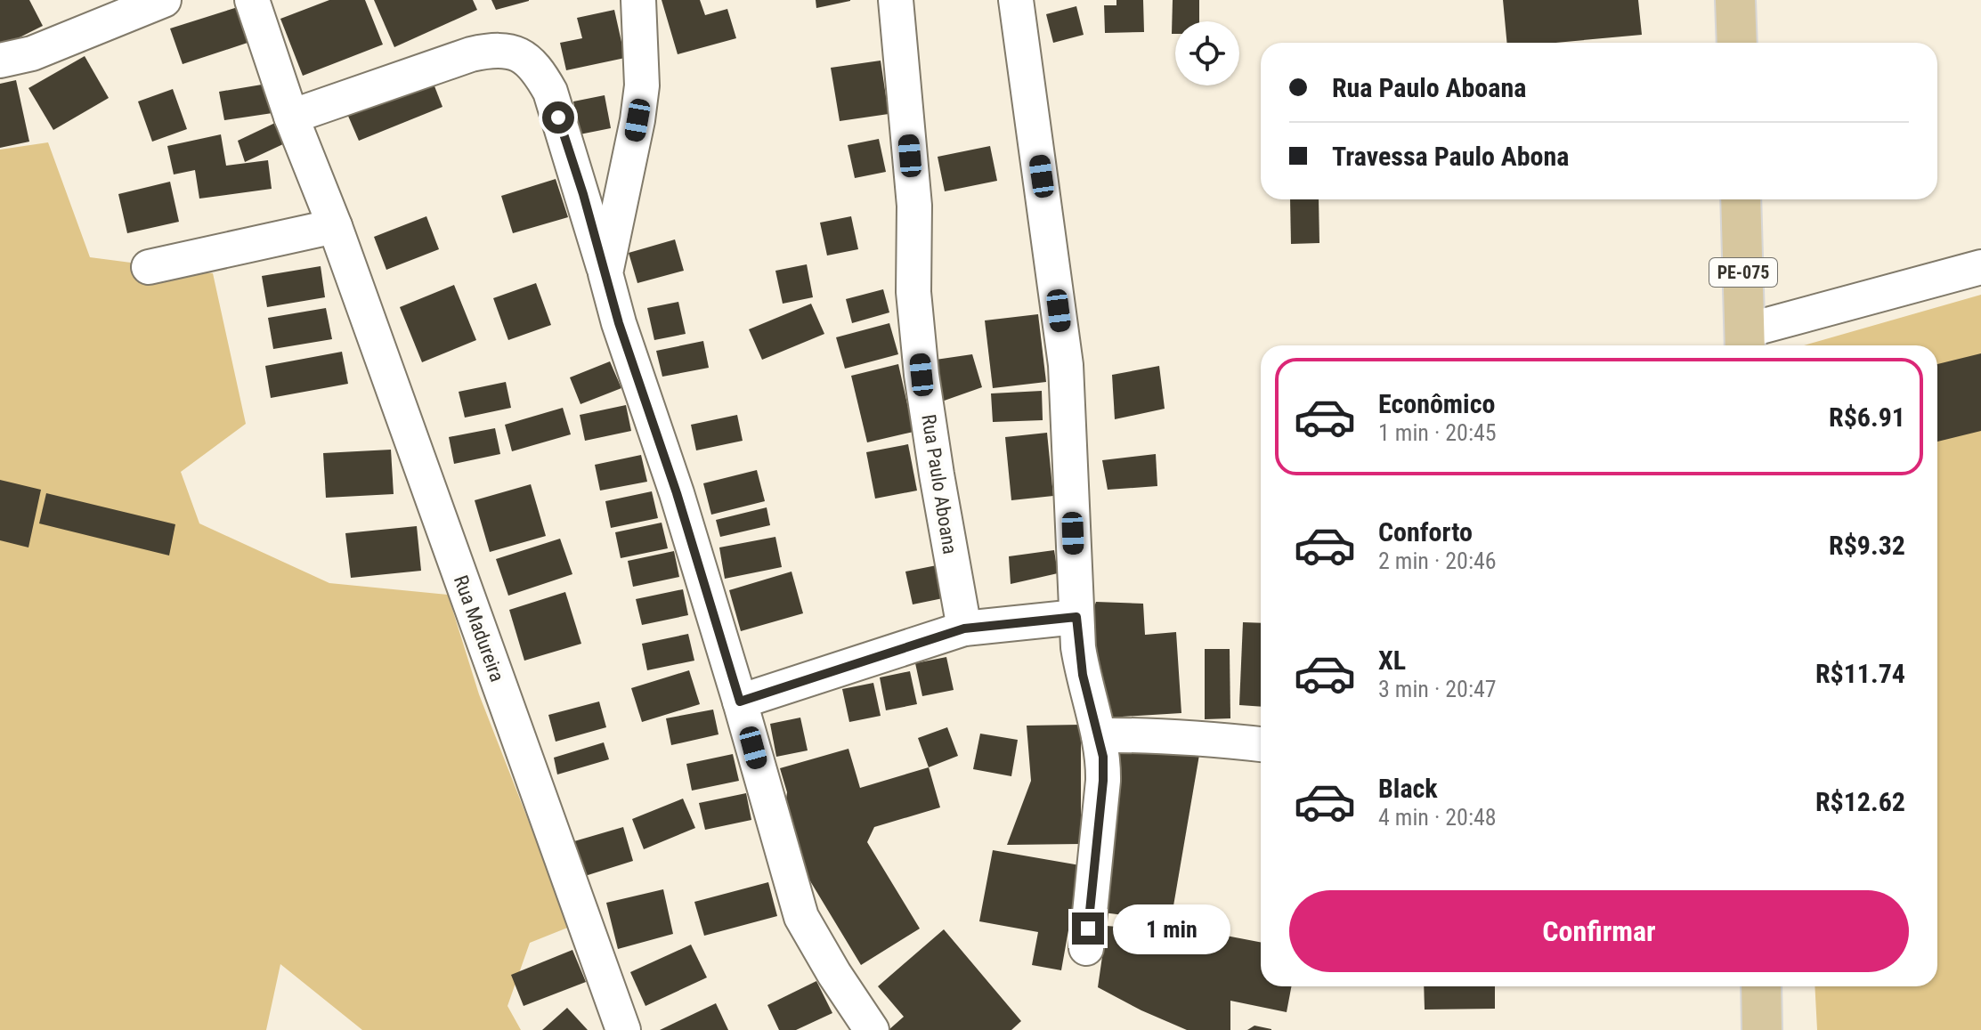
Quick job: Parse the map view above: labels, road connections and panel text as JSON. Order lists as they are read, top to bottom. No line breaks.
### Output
{"streets":{"main road":["PE-075"],"street":["Rua Paulo Aboana","Rua Madureira"]},"page":{"banner":["Rua Paulo Aboana","Travessa Paulo Abona"],"list":[{"name":"Econômico","note":"1 min · 20:45","value":"R$6.91"},{"name":"Conforto","note":"2 min · 20:46","value":"R$9.32"},{"name":"XL","note":"3 min · 20:47","value":"R$11.74"},{"name":"Black","note":"4 min · 20:48","value":"R$12.62"}],"buttons":"Confirmar","bubble":"1 min"}}
